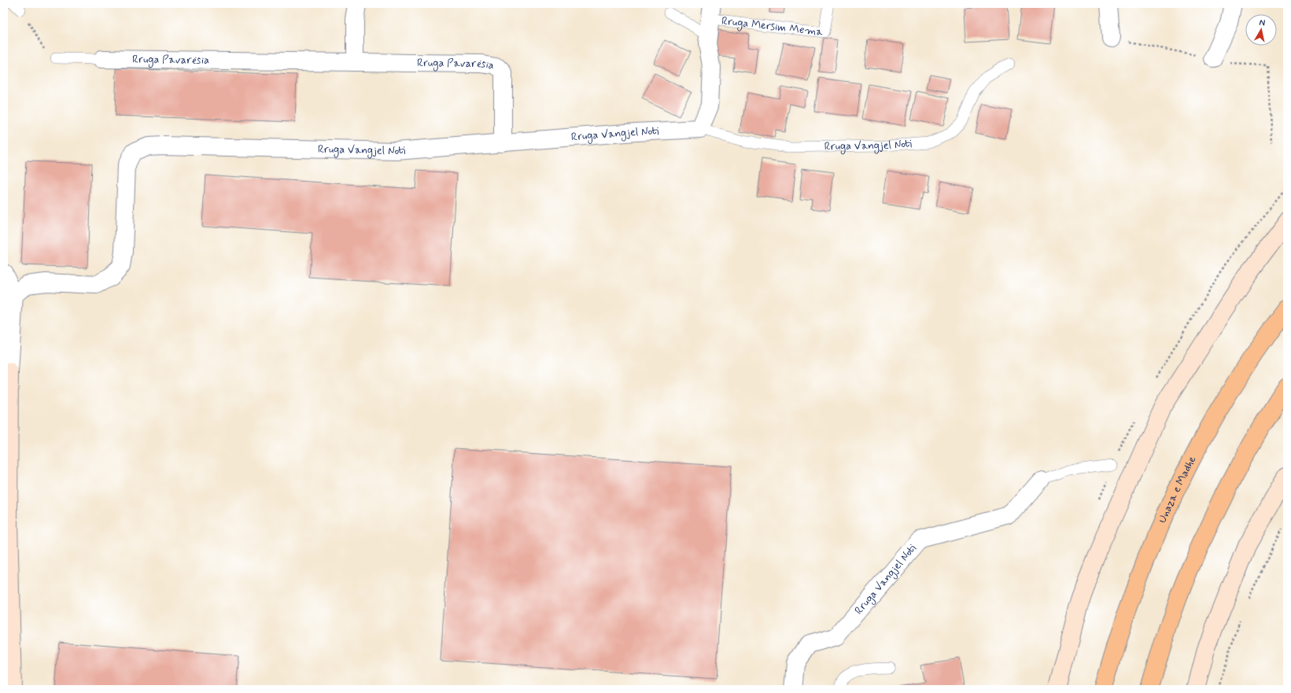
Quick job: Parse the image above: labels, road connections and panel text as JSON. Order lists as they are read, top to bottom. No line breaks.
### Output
{"streets":{"highway":["Unaza e Madhe"],"street":["Rruga Mersim Mema","Rruga Pavarësia","Rruga Vangjel Noti"]},"crossings":[["Rruga Mersim Mema","Rruga Vangjel Noti"],["Rruga Pavarësia","Rruga Vangjel Noti"]],"north":"top"}
